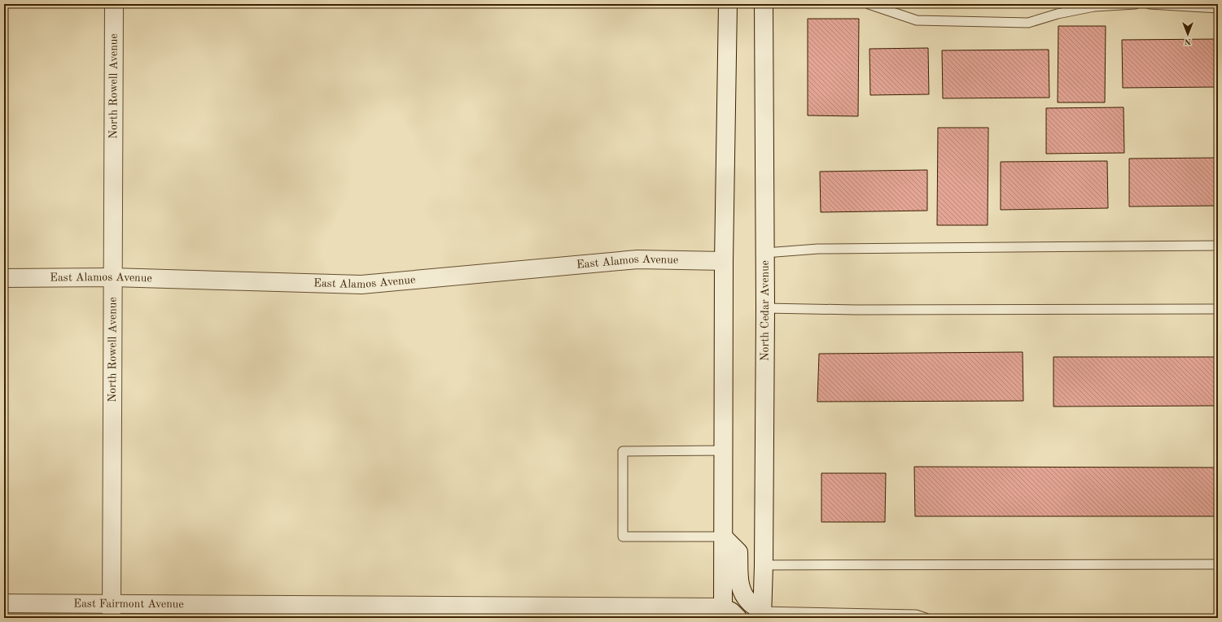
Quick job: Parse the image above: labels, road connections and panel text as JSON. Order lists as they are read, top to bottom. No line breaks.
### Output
{"streets":{"street":["North Rowell Avenue","East Alamos Avenue","North Cedar Avenue","East Fairmont Avenue"]},"crossings":[["North Rowell Avenue","East Alamos Avenue"],["North Rowell Avenue","East Fairmont Avenue"]],"north":"bottom"}
